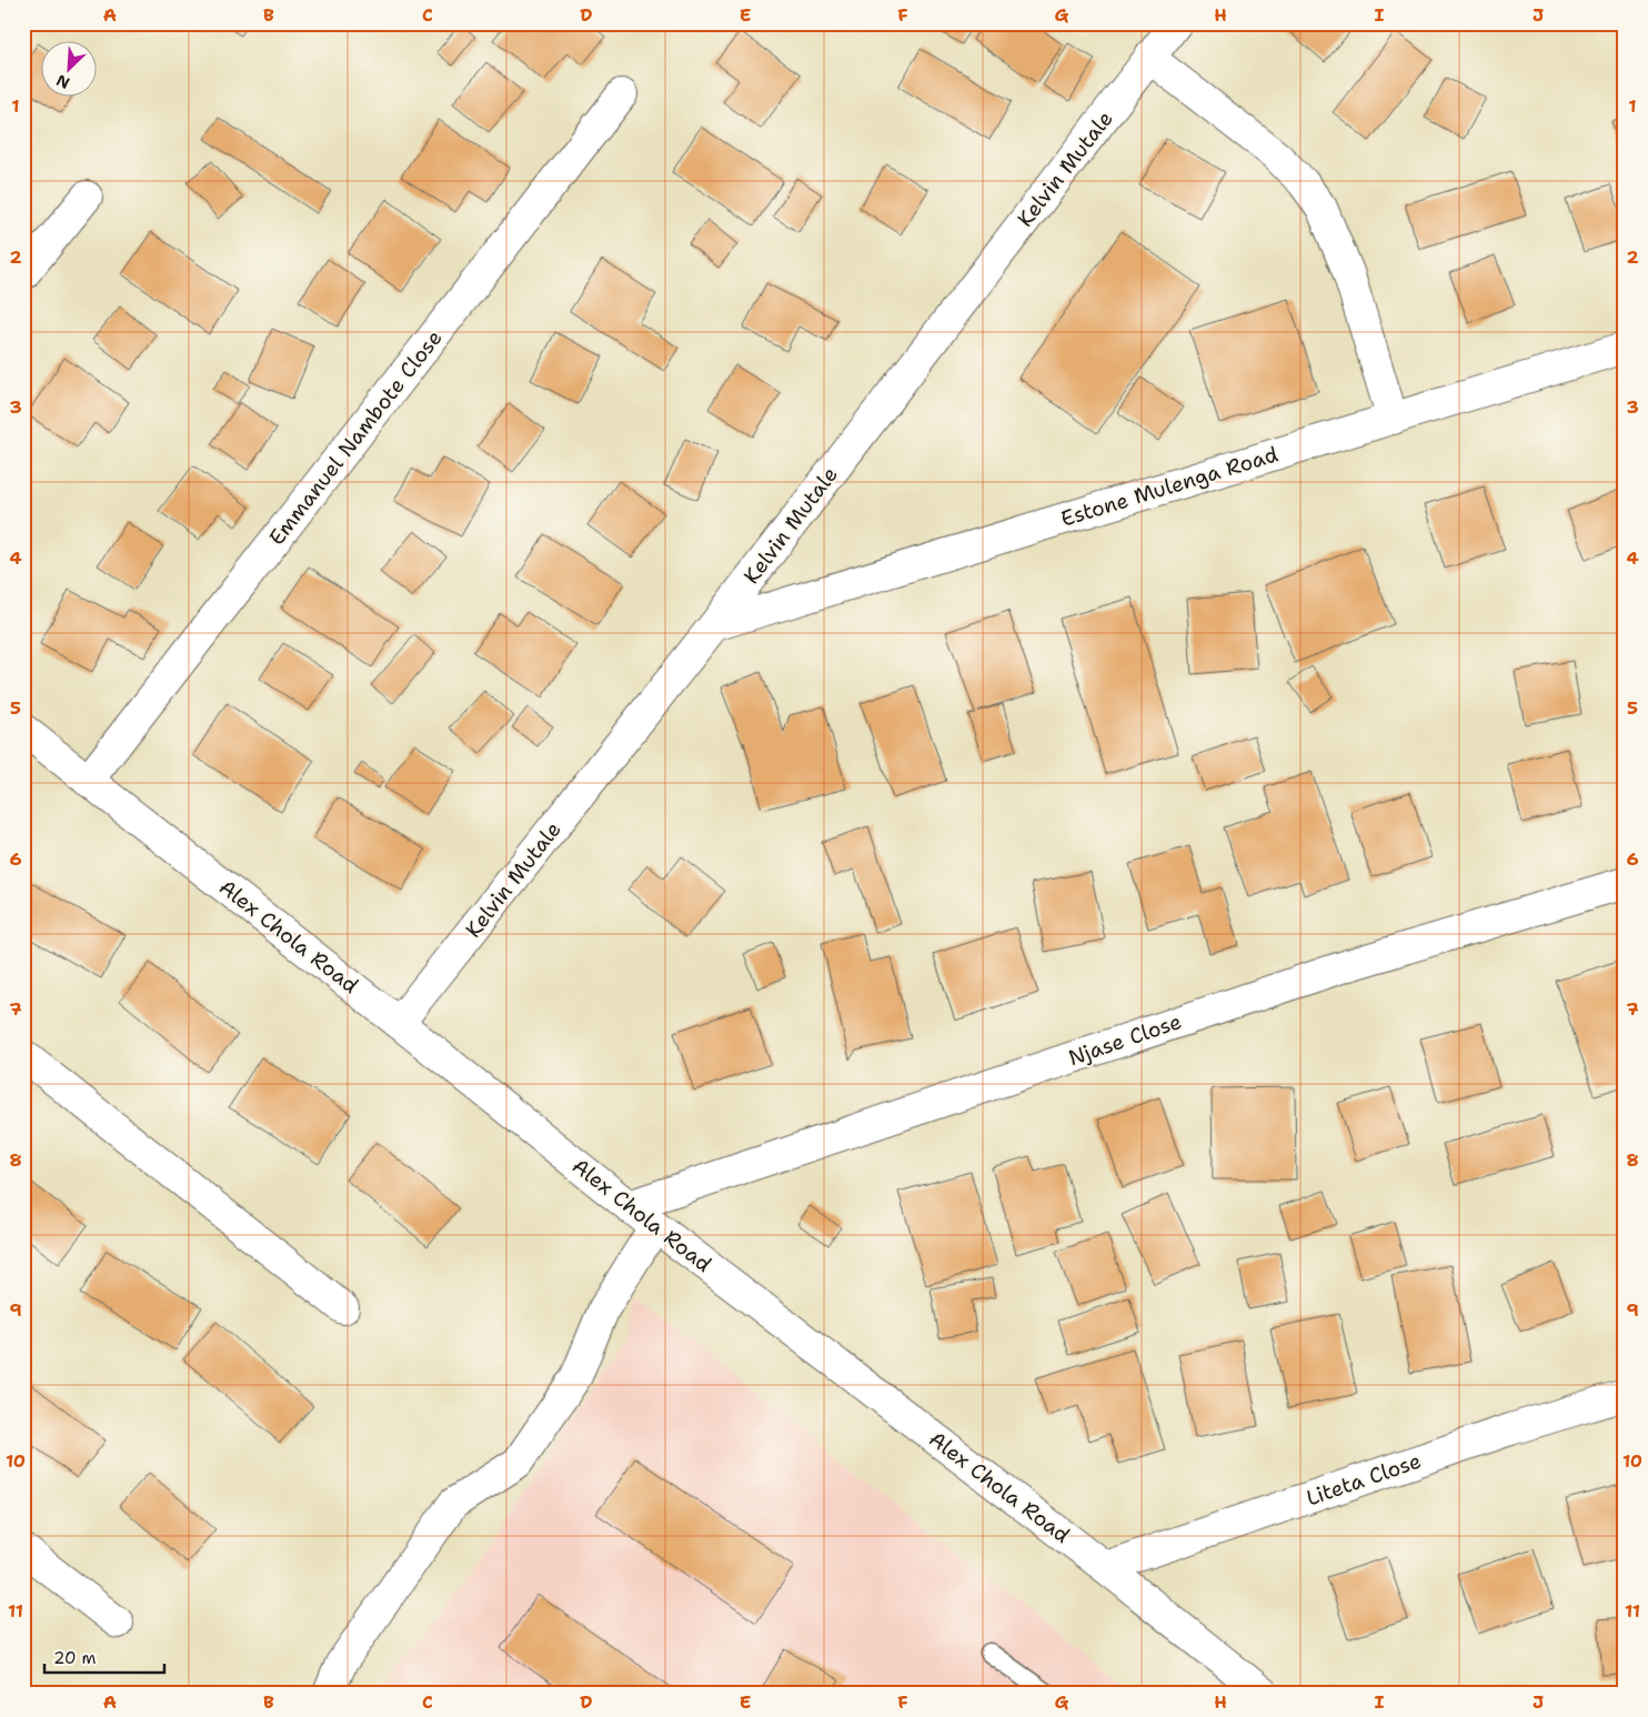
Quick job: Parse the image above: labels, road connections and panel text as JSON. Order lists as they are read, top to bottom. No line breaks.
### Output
{"streets":{"street":["Kelvin Mutale","Emmanuel Nambote Close","Estone Mulenga Road","Alex Chola Road","Njase Close","Liteta Close"]},"crossings":[["Kelvin Mutale","Estone Mulenga Road"],["Kelvin Mutale","Alex Chola Road"],["Emmanuel Nambote Close","Alex Chola Road"],["Alex Chola Road","Njase Close"],["Alex Chola Road","Liteta Close"]],"scale_bar":"20 m","north":"bottom left","grid":{"columns":["A","B","C","D","E","F","G","H","I","J"],"rows":["1","2","3","4","5","6","7","8","9","10","11"]}}
